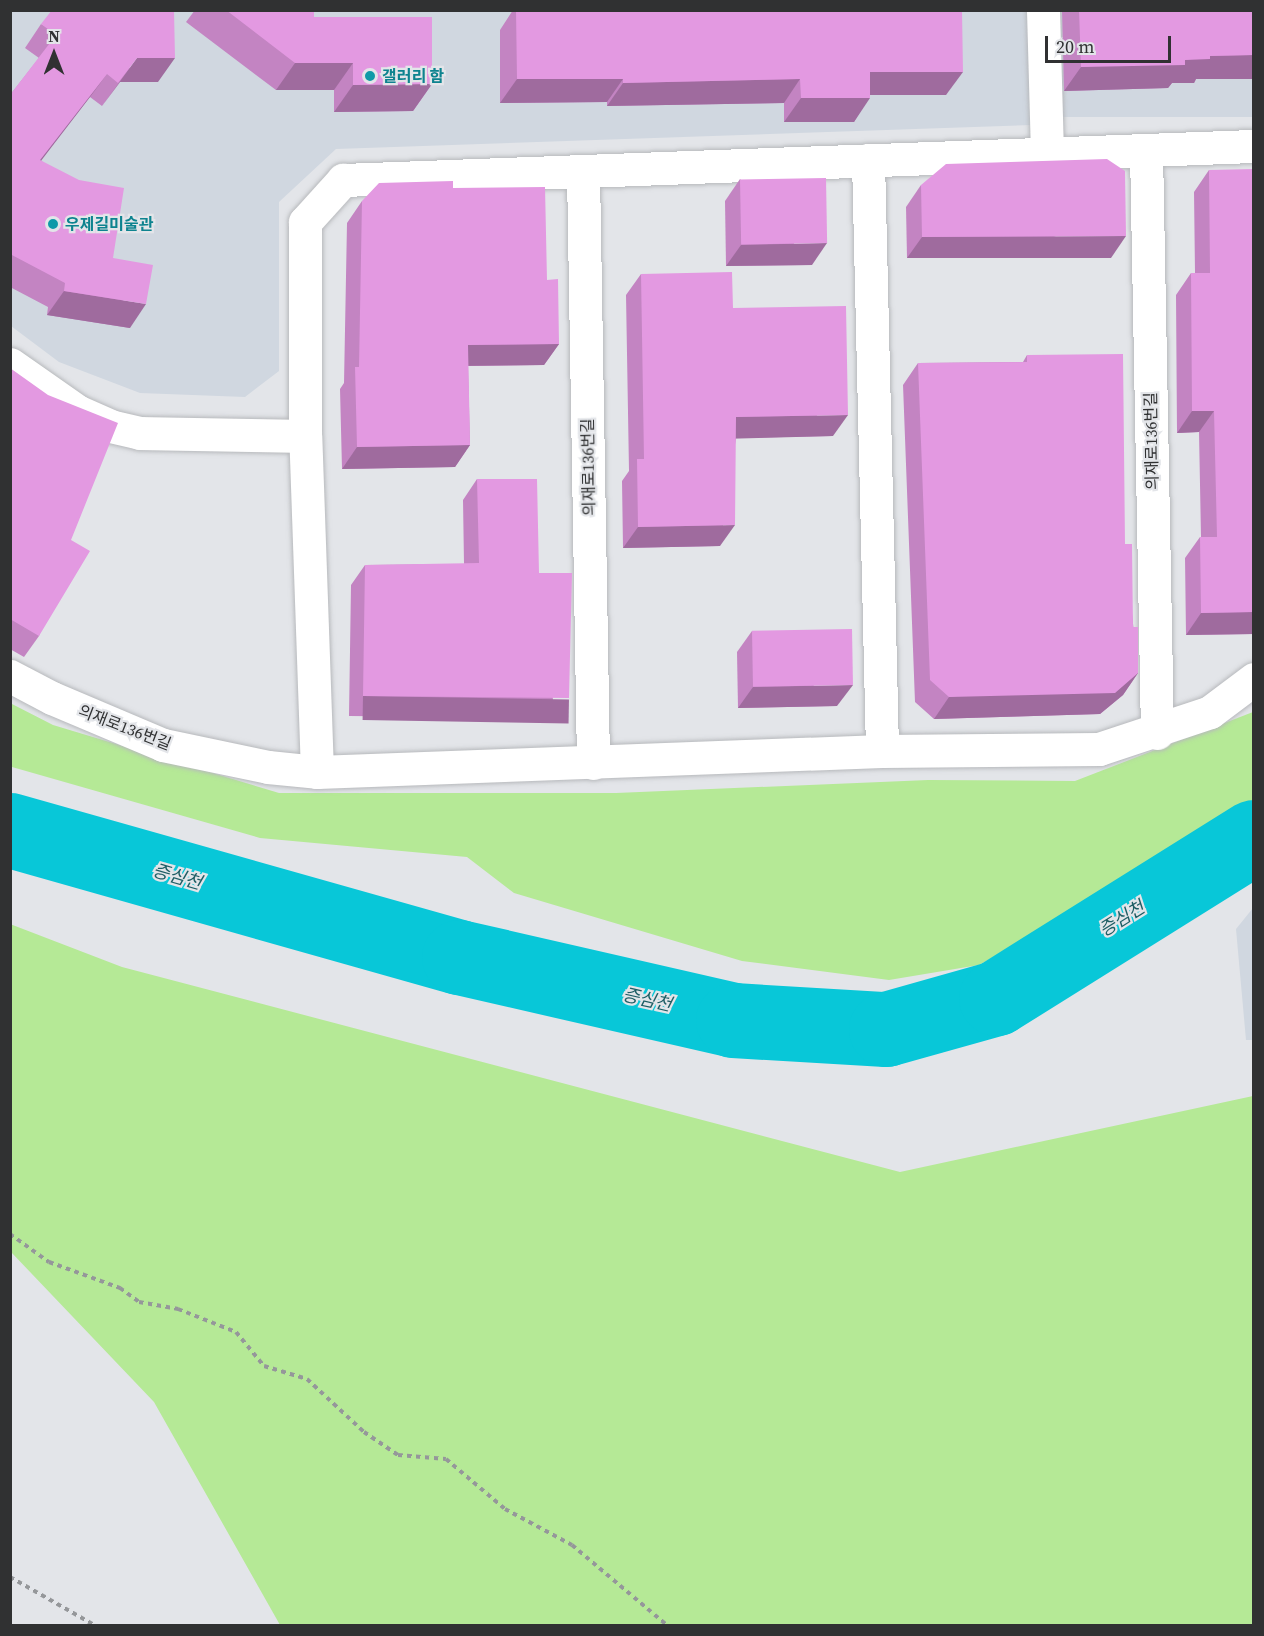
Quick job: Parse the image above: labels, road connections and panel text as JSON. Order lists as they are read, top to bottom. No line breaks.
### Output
{"streets":{"street":["의재로136번길"]},"water":["증심천"],"places":["갤러리 함","우제길미술관"],"scale_bar":"20 m","north":"top"}
